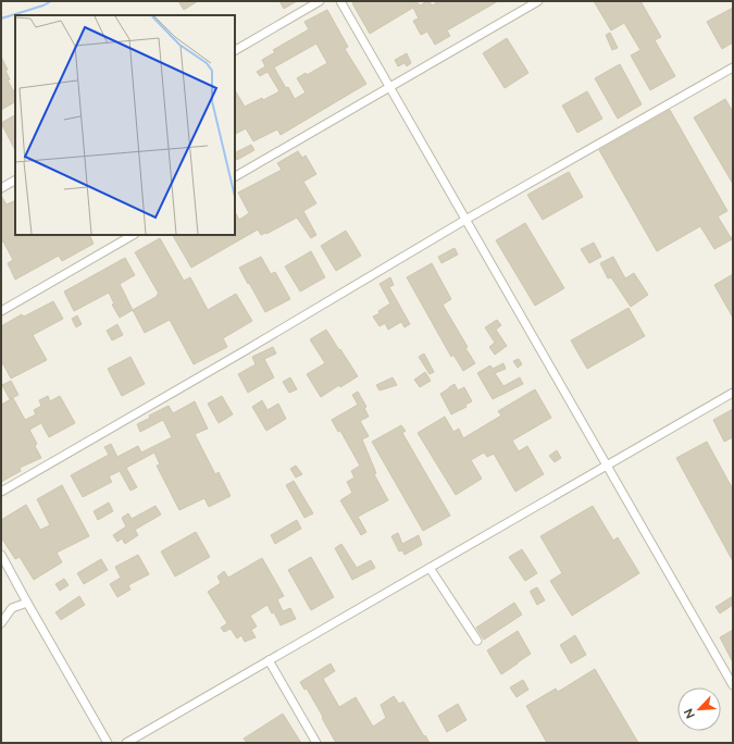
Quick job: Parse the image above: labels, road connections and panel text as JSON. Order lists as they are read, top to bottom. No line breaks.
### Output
{"north":"bottom left"}
